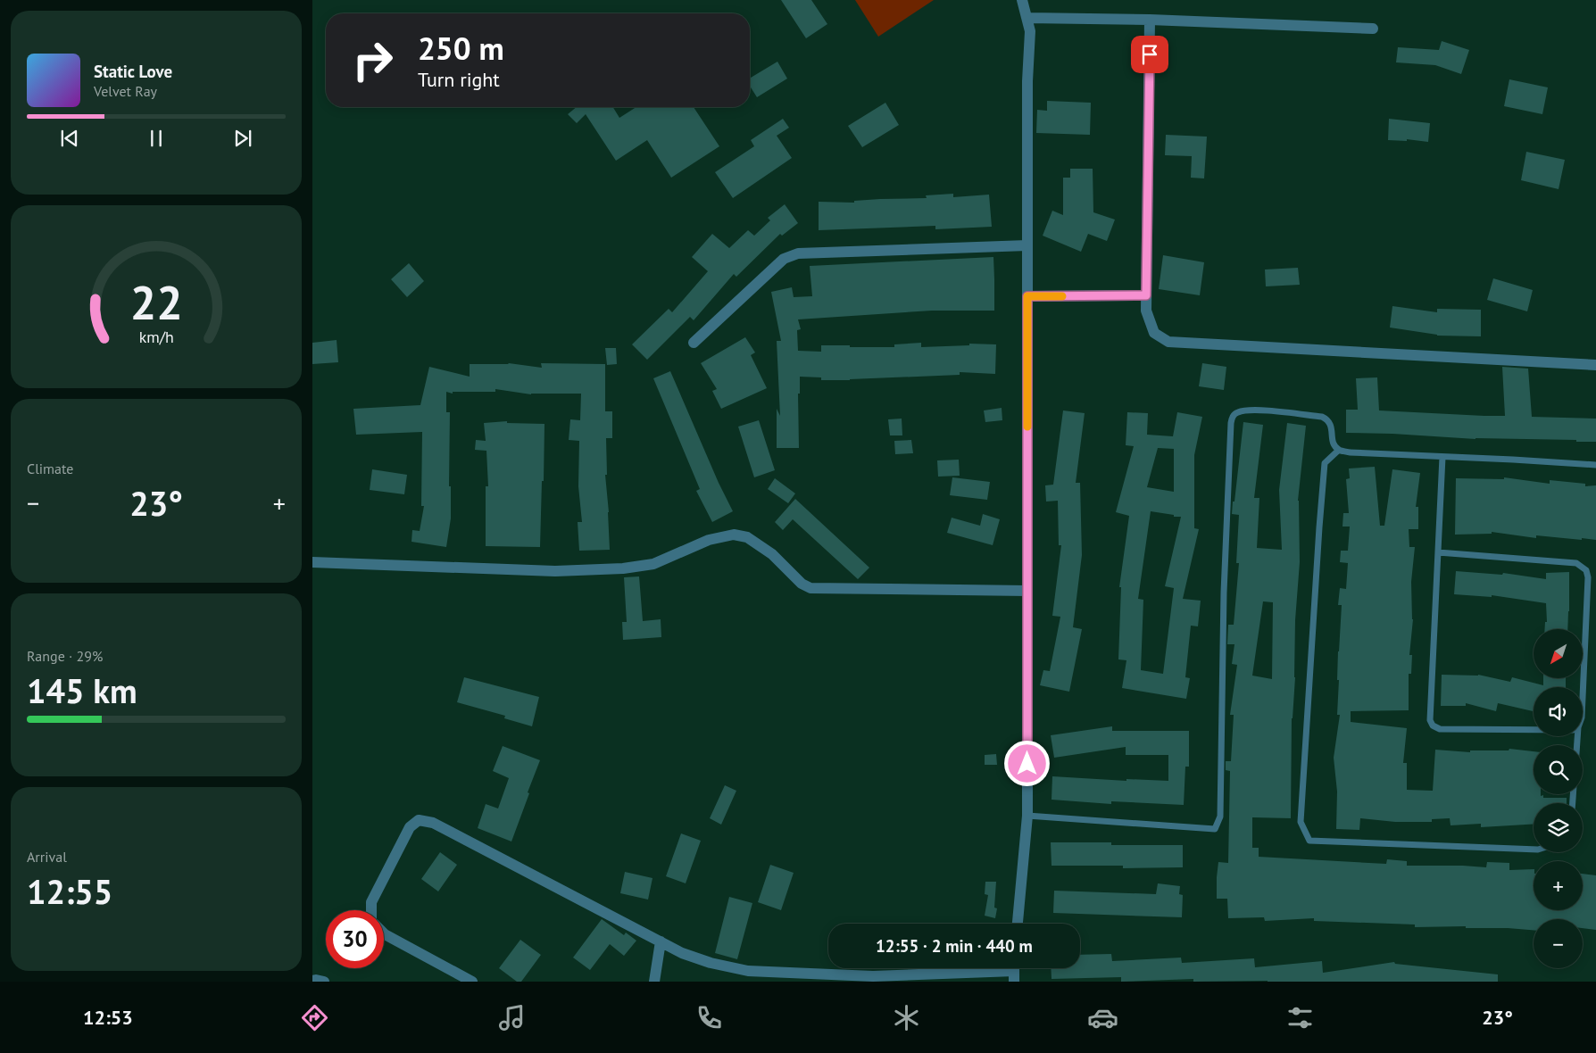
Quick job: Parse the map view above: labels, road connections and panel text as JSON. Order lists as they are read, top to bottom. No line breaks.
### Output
{"north":"bottom left","page":{"turn":["250 m","Turn right"],"song":["Static Love","Velvet Ray"],"tile":["Climate",["Range · 29%","145 km"],["Arrival","12:55"]],"heat":["−","23°","+"],"map_buttons":["+","−"],"limit":"30","trip":"12:55 · 2 min · 440 m","tabs":["12:53","23°"],"gauge":["22","km/h"]}}
